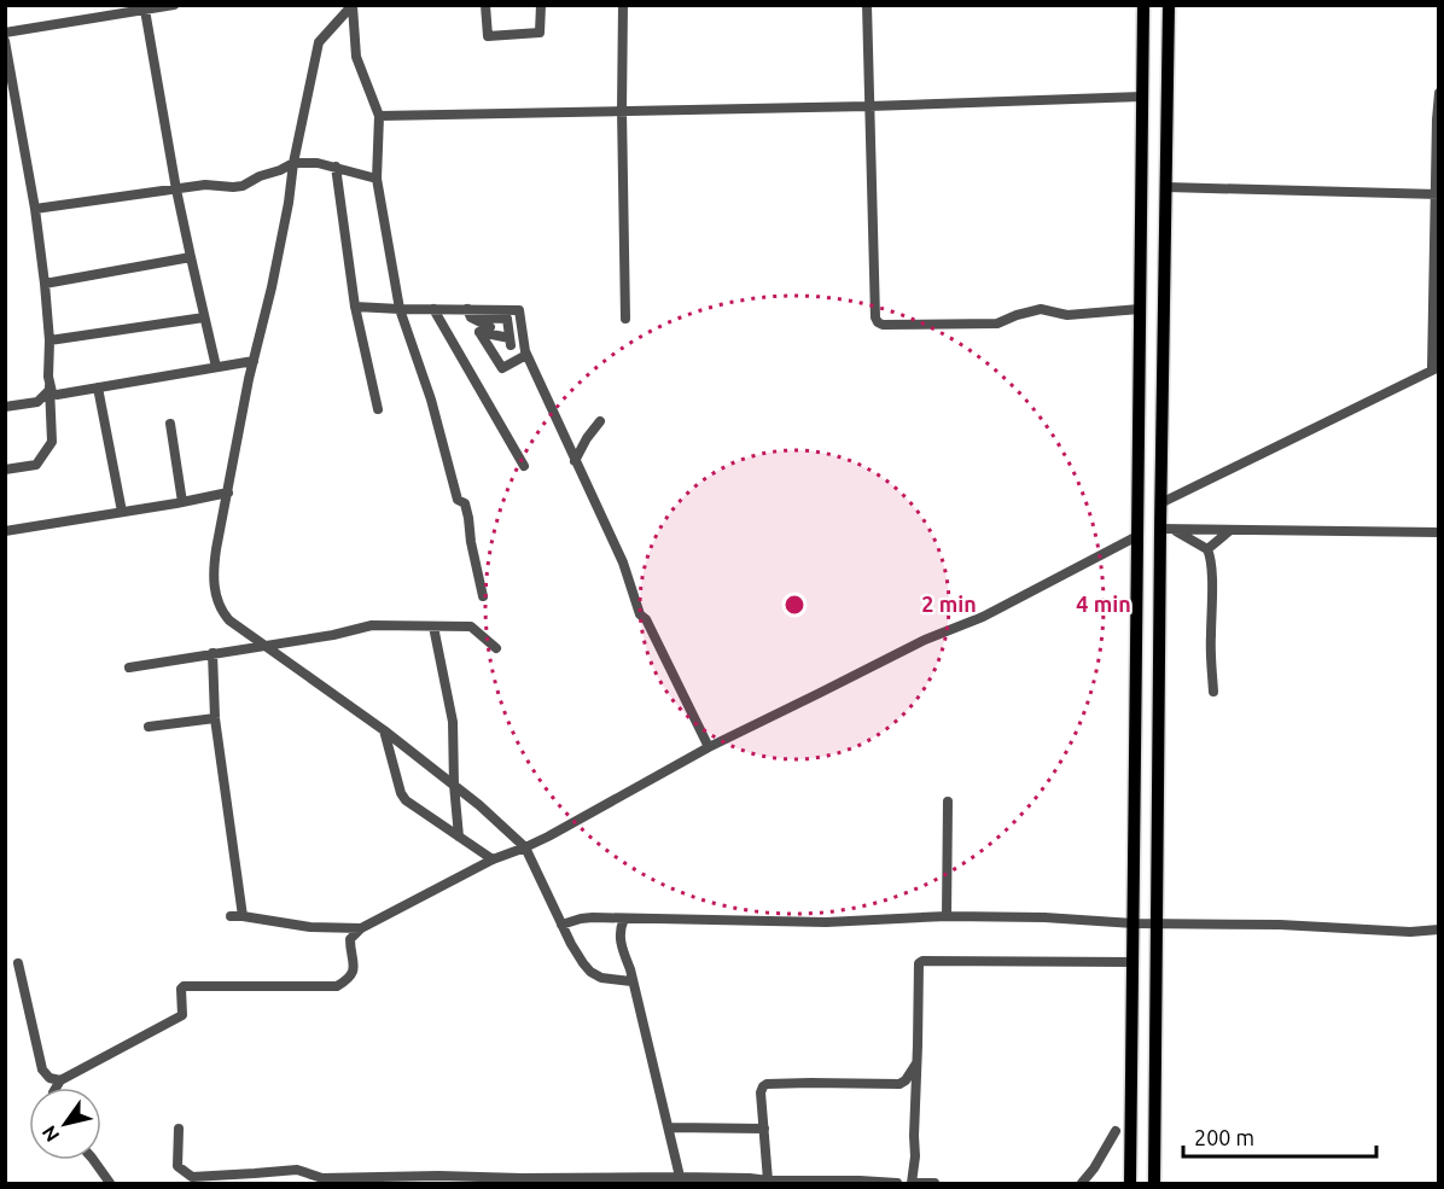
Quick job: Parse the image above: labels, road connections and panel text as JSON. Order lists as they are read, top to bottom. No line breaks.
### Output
{"scale_bar":"200 m","north":"bottom left","rings":["2 min","4 min"]}
